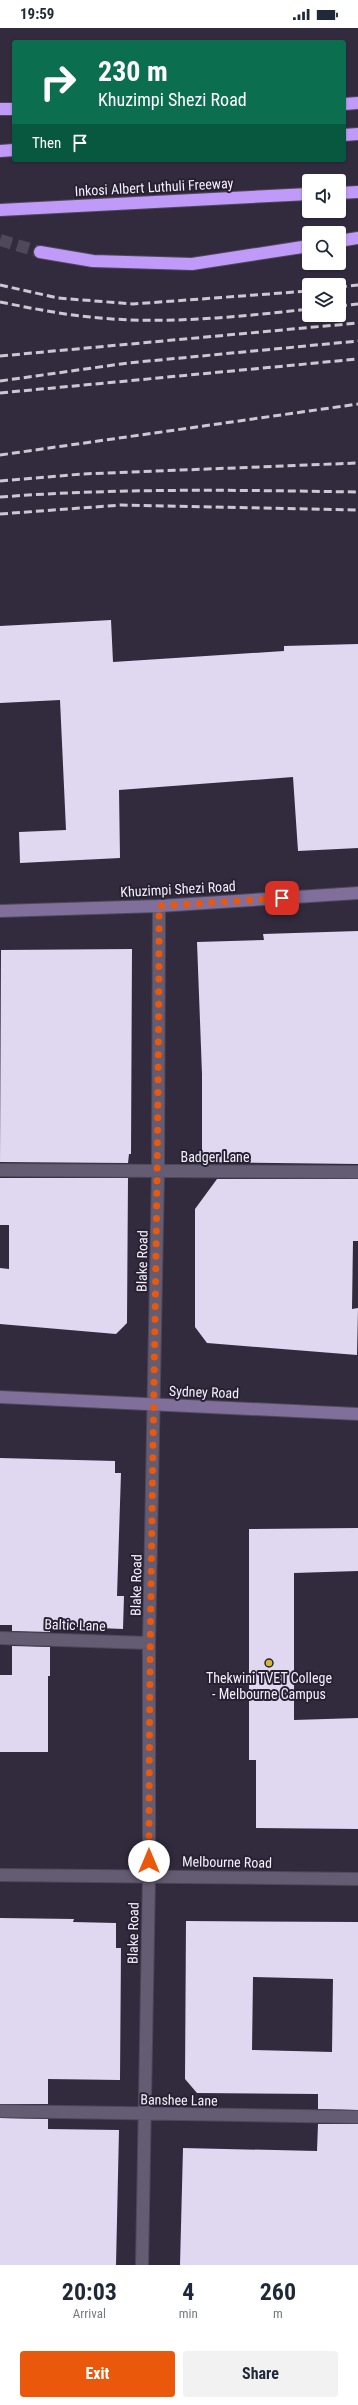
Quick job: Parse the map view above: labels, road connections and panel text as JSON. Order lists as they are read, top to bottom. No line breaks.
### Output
{"streets":{"highway":["Inkosi Albert Luthuli Freeway"],"street":["Khuzimpi Shezi Road","Badger Lane","Blake Road","Sydney Road","Baltic Lane","Melbourne Road","Banshee Lane"]},"crossings":[["Khuzimpi Shezi Road","Blake Road"],["Badger Lane","Blake Road"],["Blake Road","Sydney Road"],["Blake Road","Baltic Lane"],["Blake Road","Melbourne Road"],["Blake Road","Banshee Lane"]],"places":["Thekwini TVET College - Melbourne Campus"],"page":{"status":"19:59","turn":["230 m","Khuzimpi Shezi Road"],"then":"Then","eta":["20:03","Arrival","4","min","260","m"],"buttons":["Exit","Share"]}}
